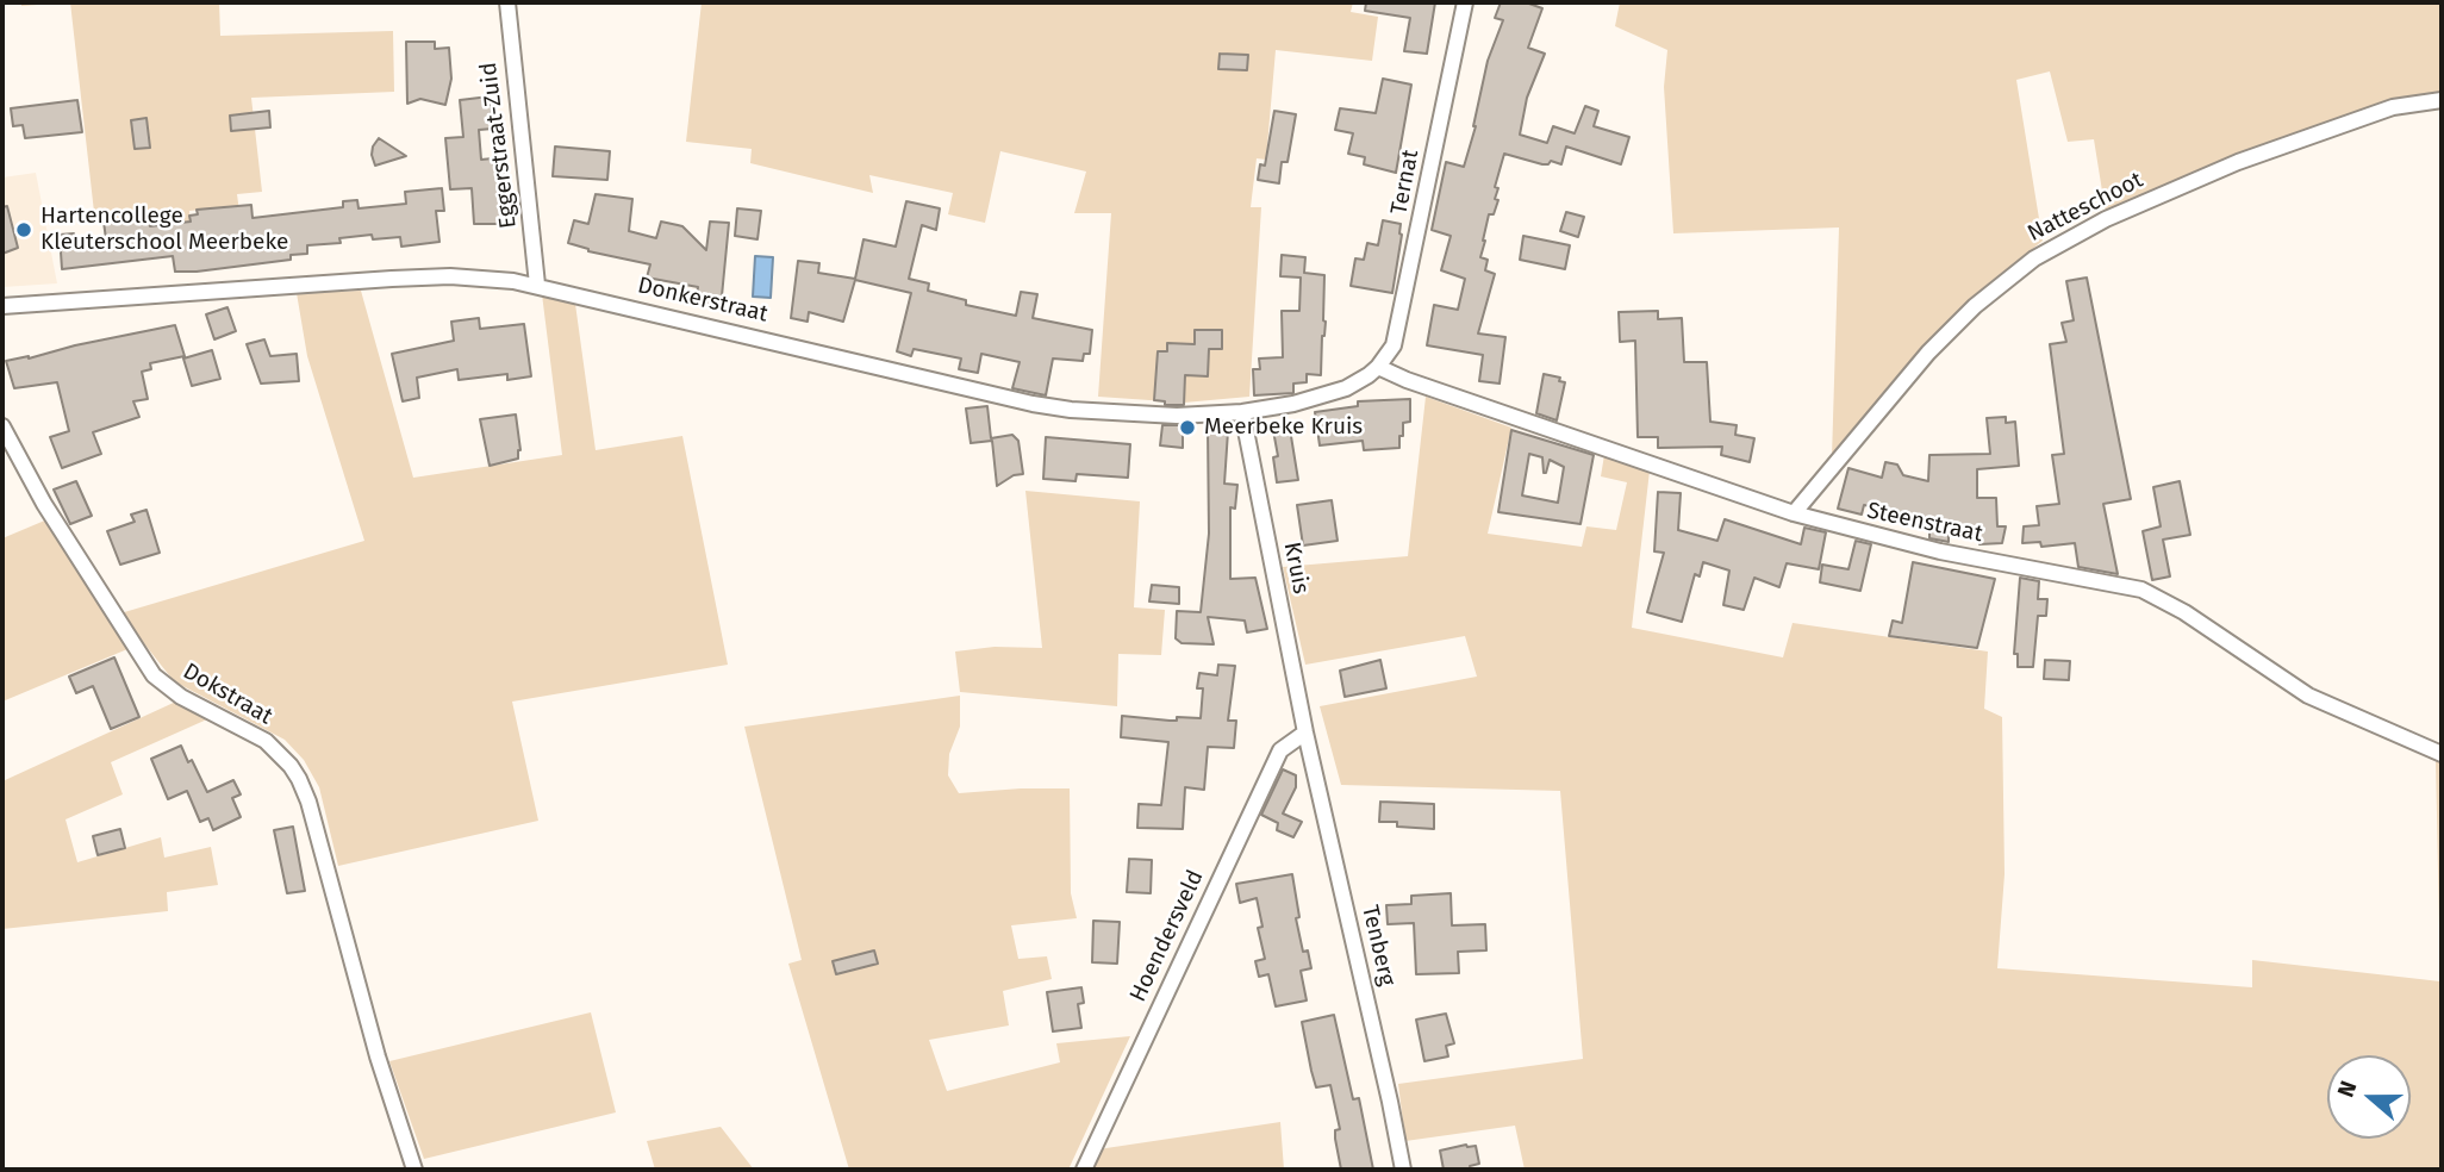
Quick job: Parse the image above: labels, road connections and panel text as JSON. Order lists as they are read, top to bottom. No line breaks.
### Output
{"streets":{"street":["Eggerstraat-Zuid","Ternat","Natteschoot","Donkerstraat","Steenstraat","Kruis","Dokstraat","Hoendersveld","Tenberg"]},"crossings":[["Eggerstraat-Zuid","Donkerstraat"],["Ternat","Donkerstraat"],["Ternat","Steenstraat"],["Natteschoot","Steenstraat"],["Donkerstraat","Steenstraat"],["Donkerstraat","Kruis"],["Kruis","Hoendersveld"],["Kruis","Tenberg"],["Hoendersveld","Tenberg"]],"places":["Hartencollege Kleuterschool Meerbeke","Meerbeke Kruis"],"north":"left"}
